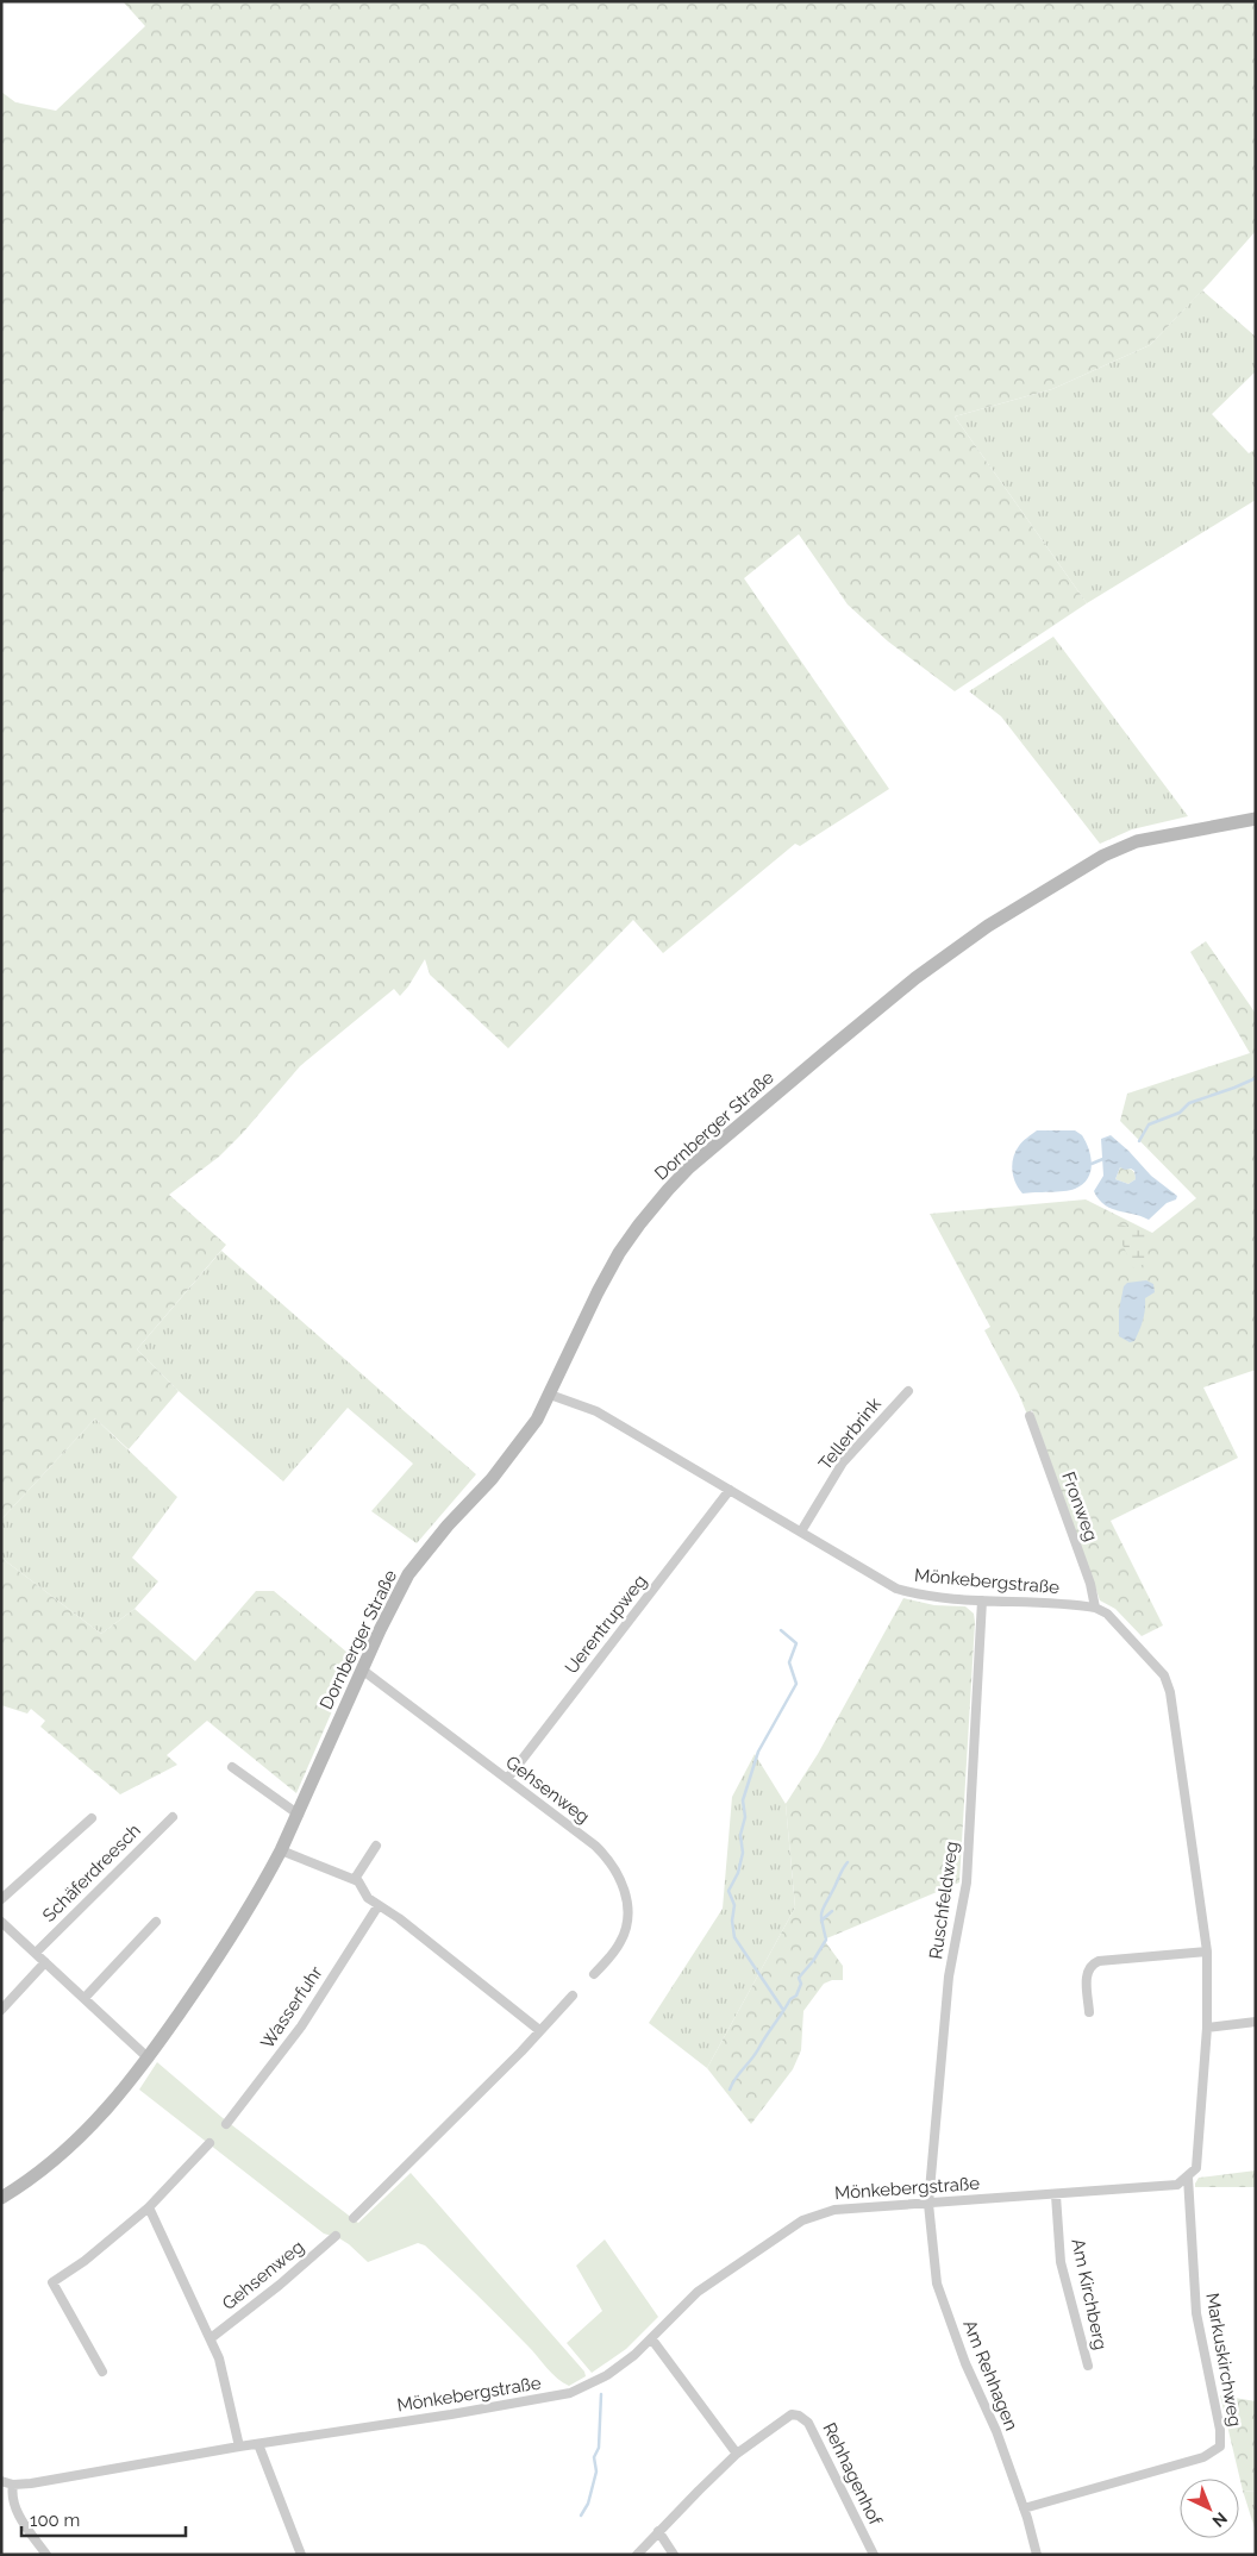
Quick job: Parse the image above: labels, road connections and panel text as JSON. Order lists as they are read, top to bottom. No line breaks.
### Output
{"streets":{"main road":["Dornberger Straße"],"street":["Tellerbrink","Fronweg","Mönkebergstraße","Uerentrupweg","Gehsenweg","Schäferdreesch","Ruschfeldweg","Wasserfuhr","Am Kirchberg","Markuskirchweg","Am Rehhagen","Rehhagenhof"]},"crossings":[["Dornberger Straße","Mönkebergstraße"],["Dornberger Straße","Gehsenweg"],["Tellerbrink","Mönkebergstraße"],["Fronweg","Mönkebergstraße"],["Mönkebergstraße","Uerentrupweg"],["Mönkebergstraße","Ruschfeldweg"],["Mönkebergstraße","Am Kirchberg"],["Mönkebergstraße","Markuskirchweg"],["Mönkebergstraße","Am Rehhagen"],["Uerentrupweg","Gehsenweg"],["Ruschfeldweg","Am Rehhagen"],["Markuskirchweg","Am Rehhagen"]],"scale_bar":"100 m","north":"bottom right"}
